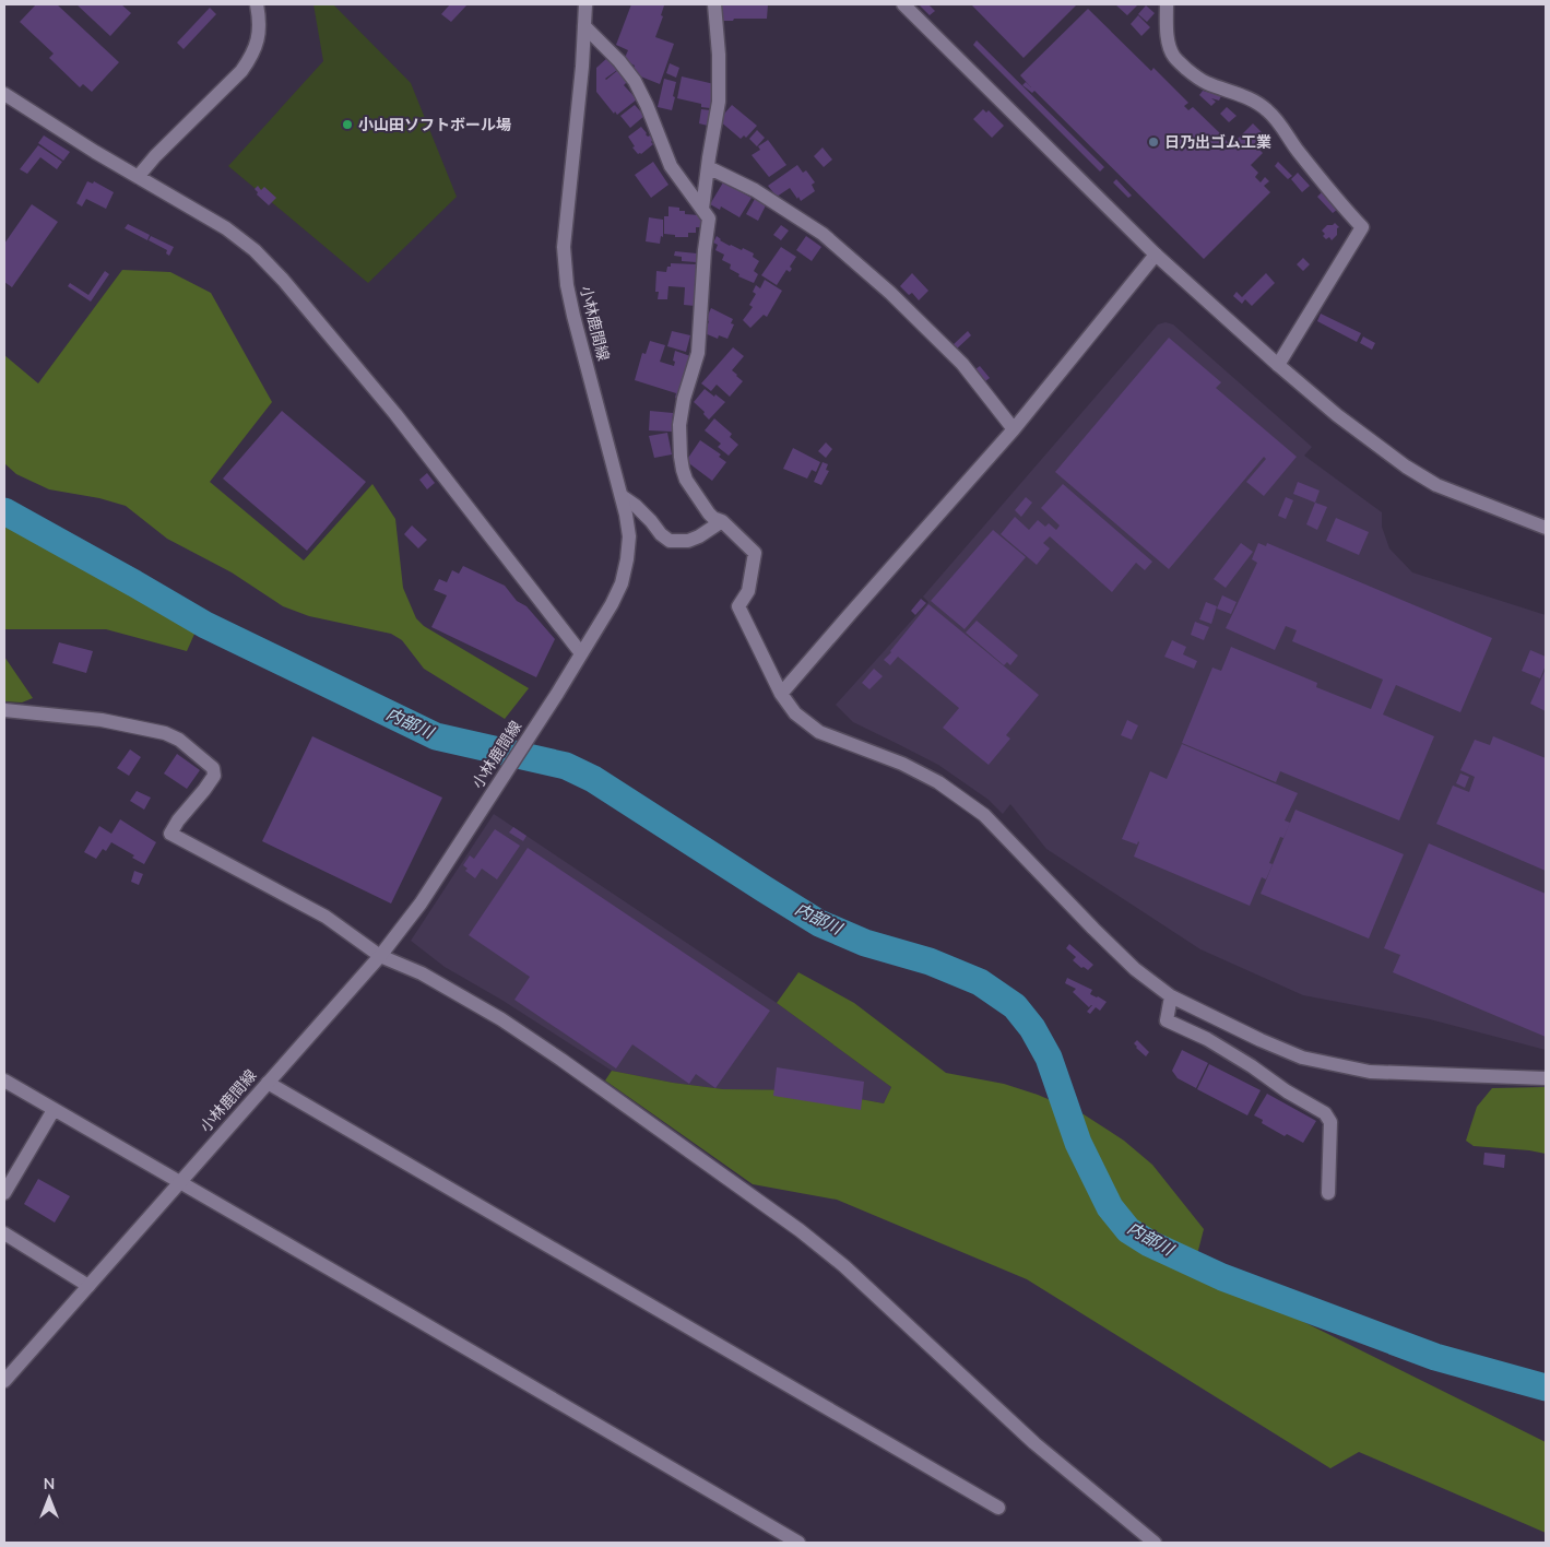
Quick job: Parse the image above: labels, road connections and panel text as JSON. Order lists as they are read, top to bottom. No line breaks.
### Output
{"streets":{"street":["小林鹿間線"]},"water":["内部川"],"places":["小山田ソフトボール場","日乃出ゴム工業"],"north":"top"}
